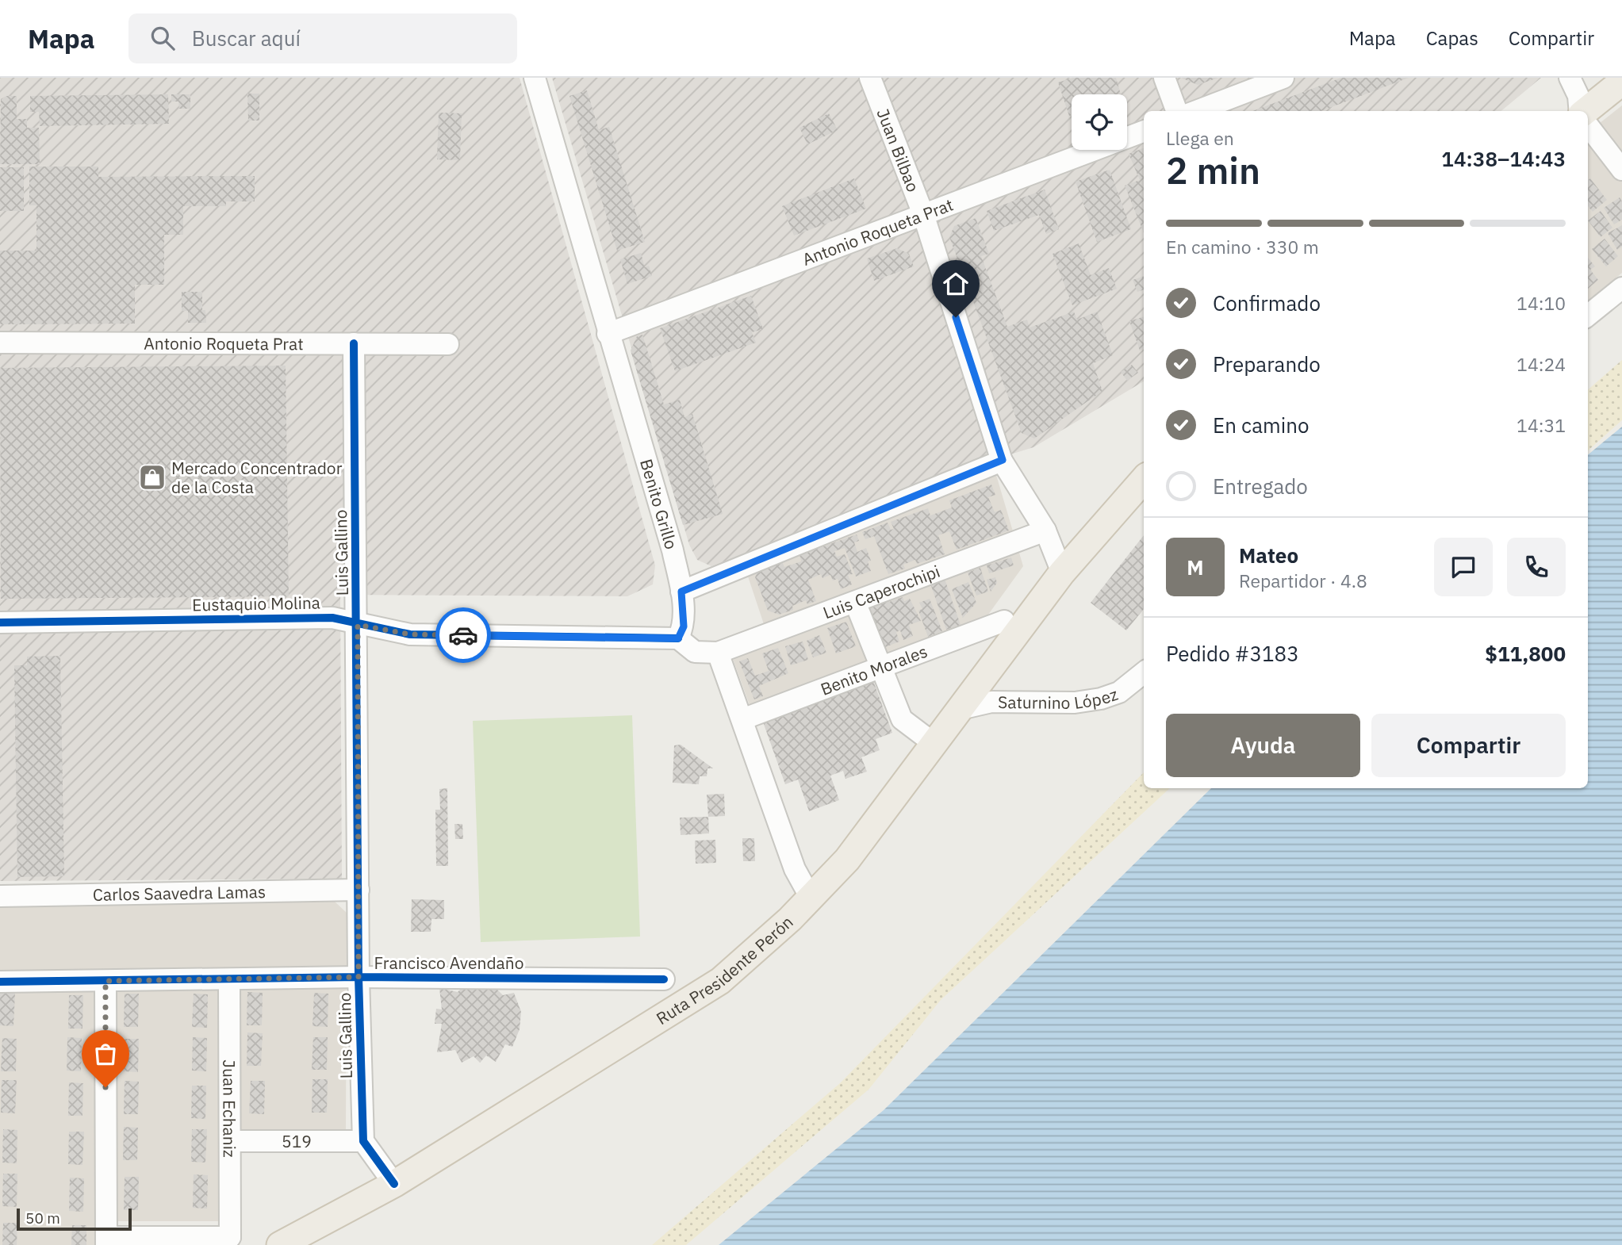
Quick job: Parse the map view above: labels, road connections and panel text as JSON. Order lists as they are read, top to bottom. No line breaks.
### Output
{"streets":{"main road":["Ruta Presidente Perón"],"street":["Juan Bilbao","Antonio Roqueta Prat","Benito Grillo","Luis Gallino","Luis Caperochipi","Eustaquio Molina","Benito Morales","Saturnino López","Carlos Saavedra Lamas","Francisco Avendaño","Juan Echaniz","519"]},"crossings":[["Juan Bilbao","Antonio Roqueta Prat"],["Juan Bilbao","Luis Caperochipi"],["Juan Bilbao","Ruta Presidente Perón"],["Antonio Roqueta Prat","Benito Grillo"],["Antonio Roqueta Prat","Luis Gallino"],["Benito Grillo","Eustaquio Molina"],["Luis Gallino","Eustaquio Molina"],["Luis Gallino","Carlos Saavedra Lamas"],["Luis Gallino","Francisco Avendaño"],["Luis Gallino","519"],["Saturnino López","Ruta Presidente Perón"],["Francisco Avendaño","Juan Echaniz"],["Juan Echaniz","519"]],"places":{"shop":["Mercado Concentrador de la Costa"]},"scale_bar":"50 m","page":{"header":"Mapa","search":"Buscar aquí","nav":["Mapa","Capas","Compartir"],"heading":["2 min","Llega en","14:38–14:43"],"panel":["Mateo","Repartidor · 4.8","Pedido #3183","$11,800"],"bar":"En camino · 330 m","list":[["Confirmado","14:10"],["Preparando","14:24"],["En camino","14:31"],"Entregado"],"round":"M","buttons":["Ayuda","Compartir"],"scale":"50 m"}}
